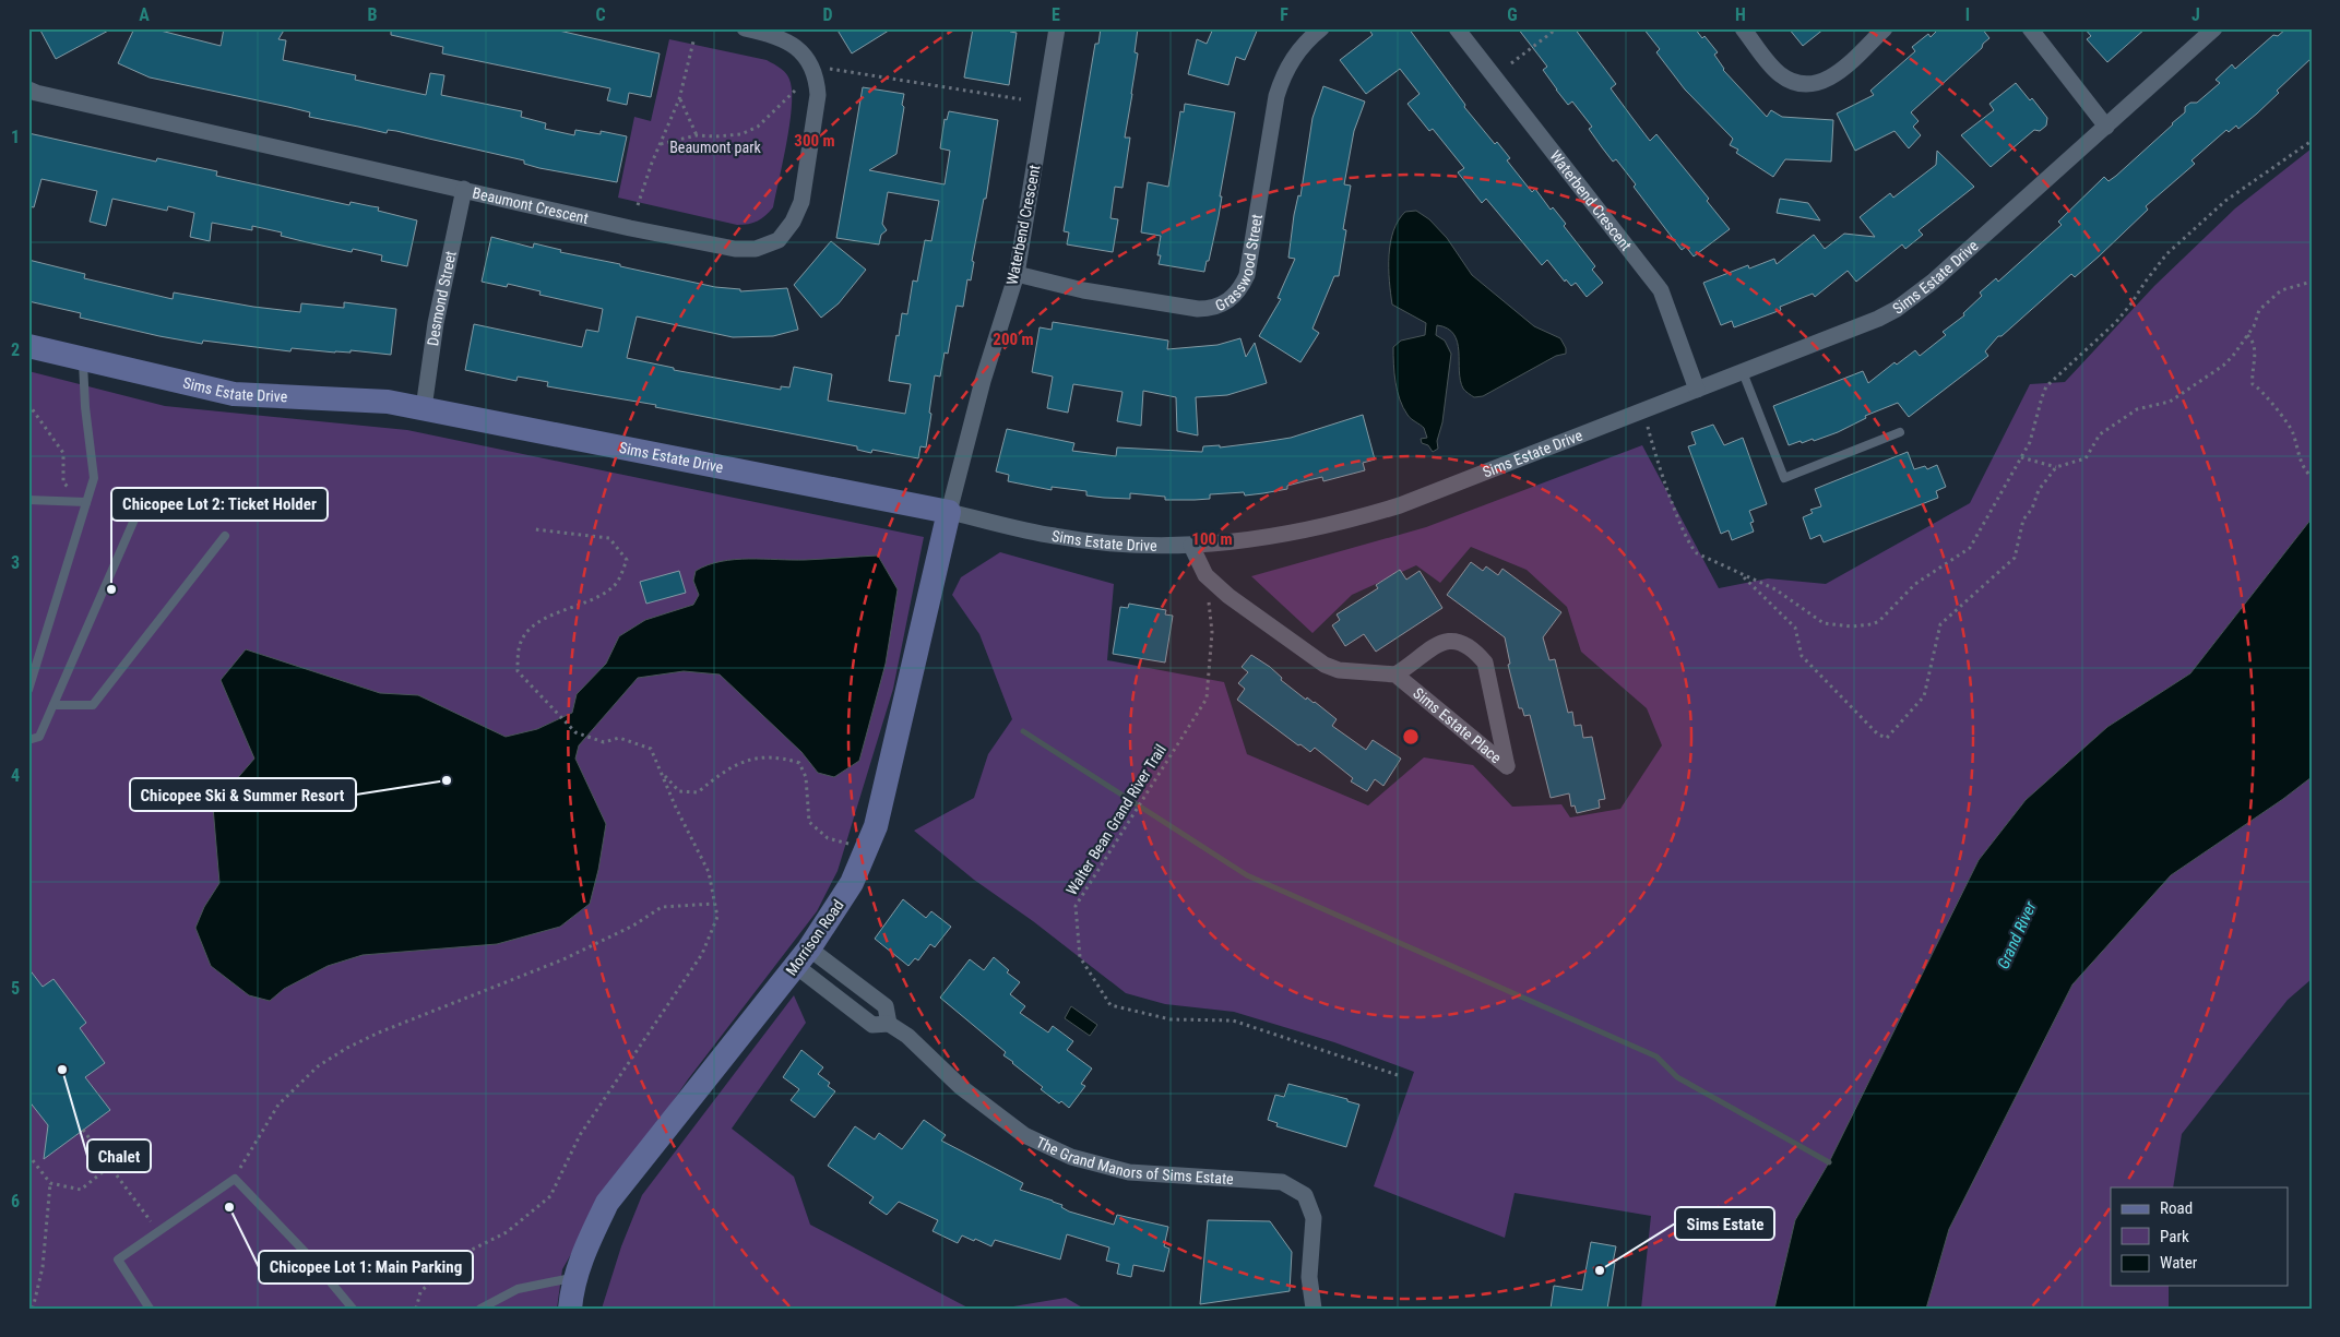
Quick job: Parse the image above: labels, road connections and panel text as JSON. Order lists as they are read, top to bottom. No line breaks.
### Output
{"streets":{"street":["Waterbend Crescent","Beaumont Crescent","Grasswood Street","Sims Estate Drive","Desmond Street","Sims Estate Place","Morrison Road","The Grand Manors of Sims Estate"],"path":["Walter Bean Grand River Trail"]},"crossings":[["Waterbend Crescent","Grasswood Street"],["Waterbend Crescent","Sims Estate Drive"],["Waterbend Crescent","Morrison Road"],["Beaumont Crescent","Desmond Street"],["Sims Estate Drive","Desmond Street"],["Sims Estate Drive","Morrison Road"],["Morrison Road","The Grand Manors of Sims Estate"]],"water":["Grand River"],"parks":["Beaumont park"],"places":["Chicopee Lot 2: Ticket Holder","Chicopee Ski & Summer Resort","Chalet","Chicopee Lot 1: Main Parking","Sims Estate"],"legend":["Road","Park","Water"],"grid":{"columns":["A","B","C","D","E","F","G","H","I","J"],"rows":["1","2","3","4","5","6"]},"rings":["300 m","200 m","100 m"]}
